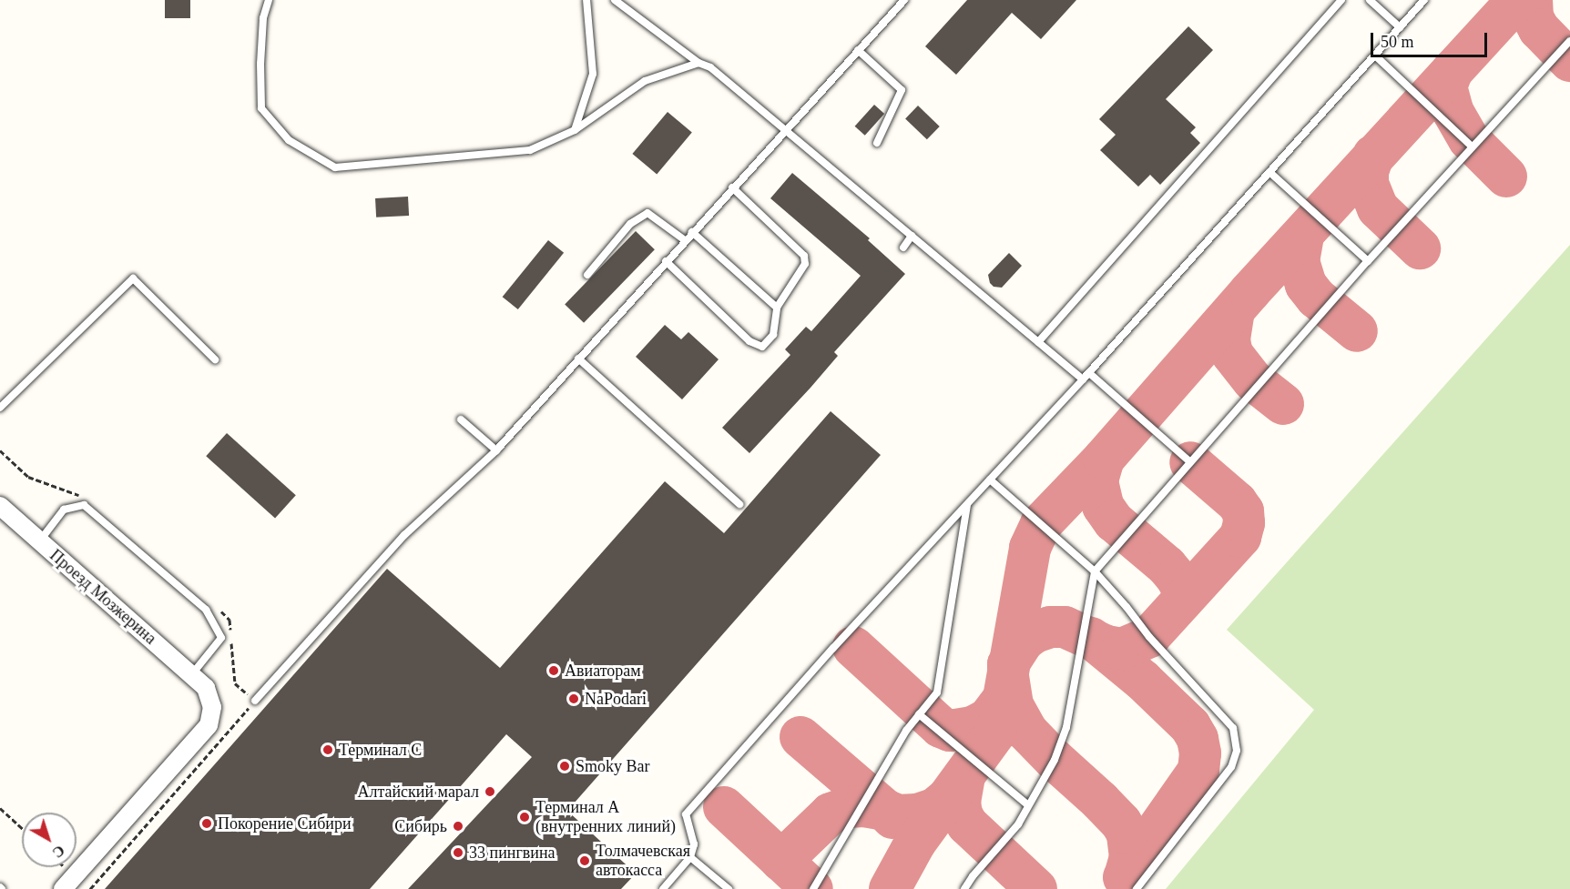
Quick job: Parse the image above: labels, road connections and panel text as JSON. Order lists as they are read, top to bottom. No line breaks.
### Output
{"streets":{"street":["Проезд Мозжерина"]},"places":["Авиаторам","NaPodari","Терминал С","Smoky Bar","Алтайский марал","Терминал А (внутренних линий)","Покорение Сибири","Сибирь","33 пингвина","Толмачевская автокасса"],"scale_bar":"50 m","north":"bottom right"}
